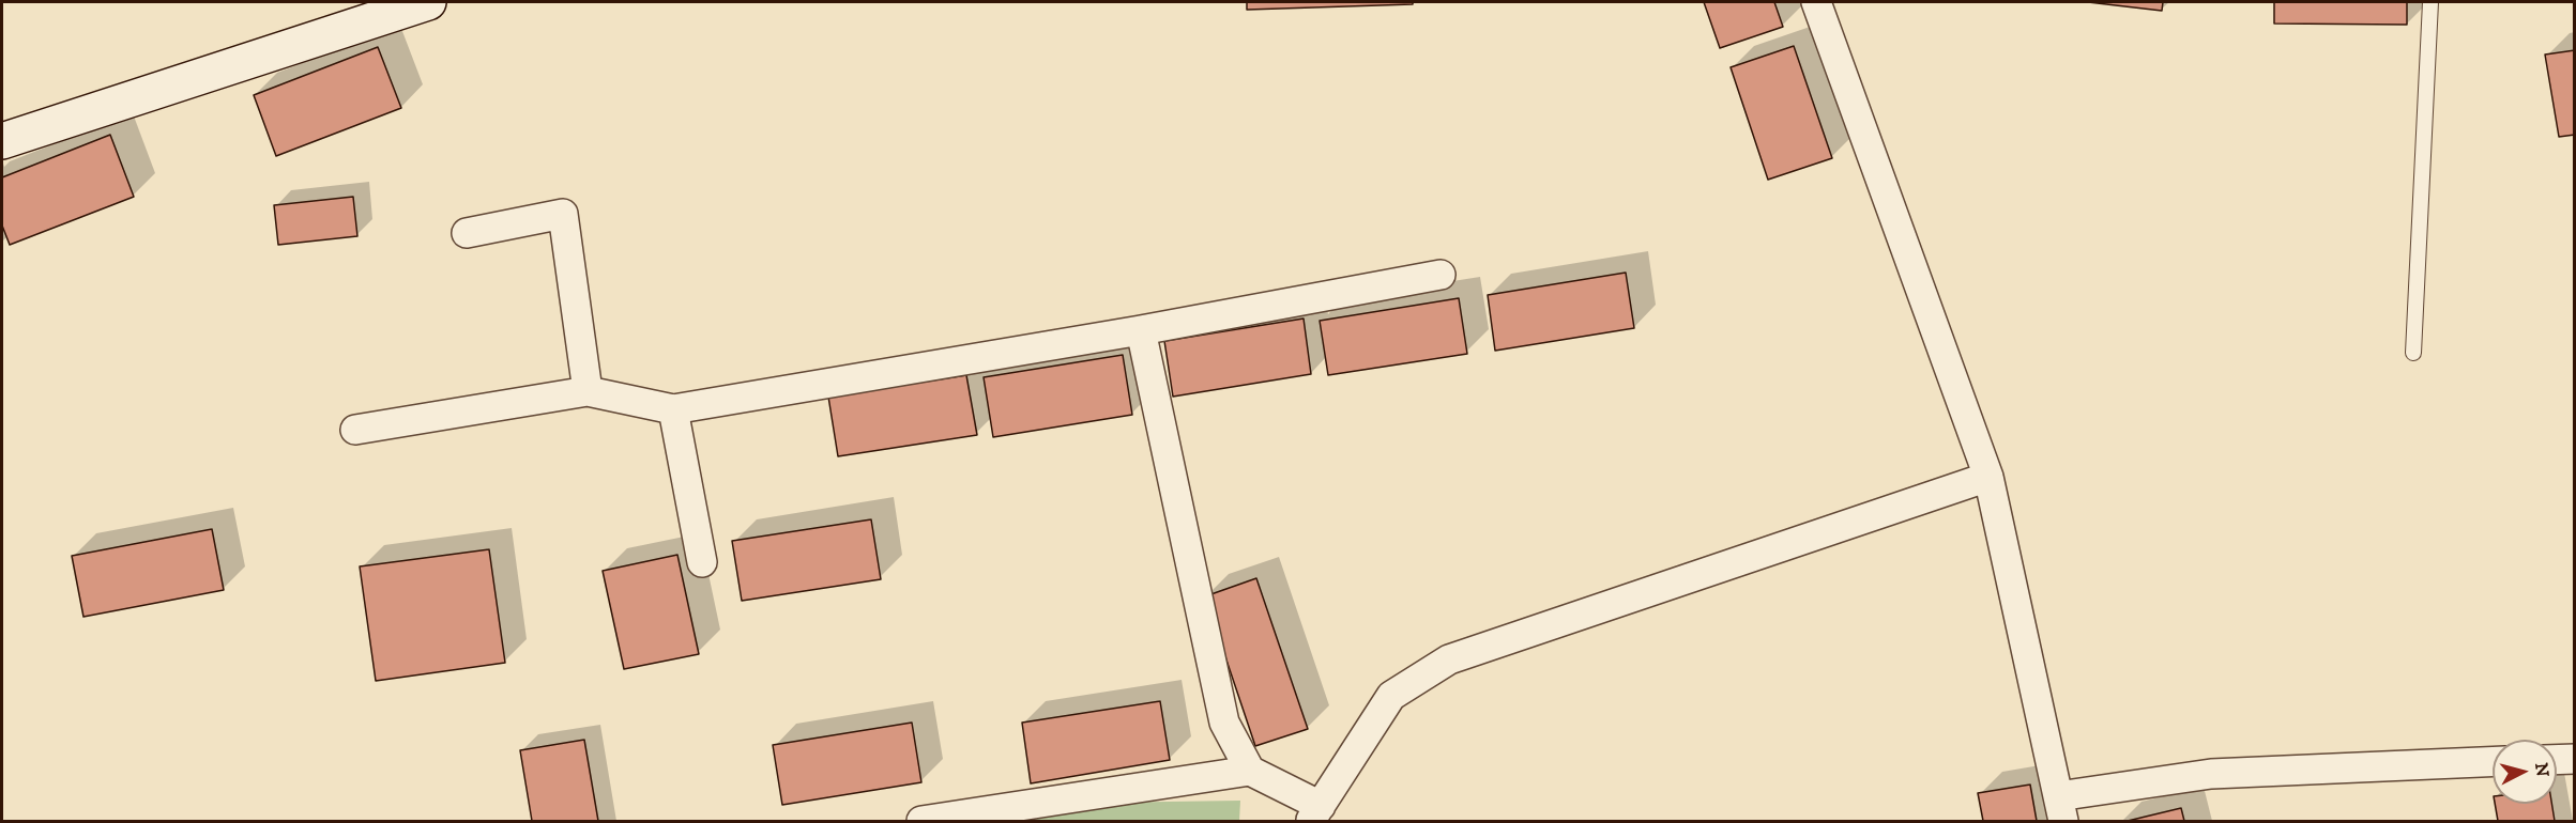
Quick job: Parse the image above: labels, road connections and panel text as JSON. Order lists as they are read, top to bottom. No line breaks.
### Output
{"north":"right"}
